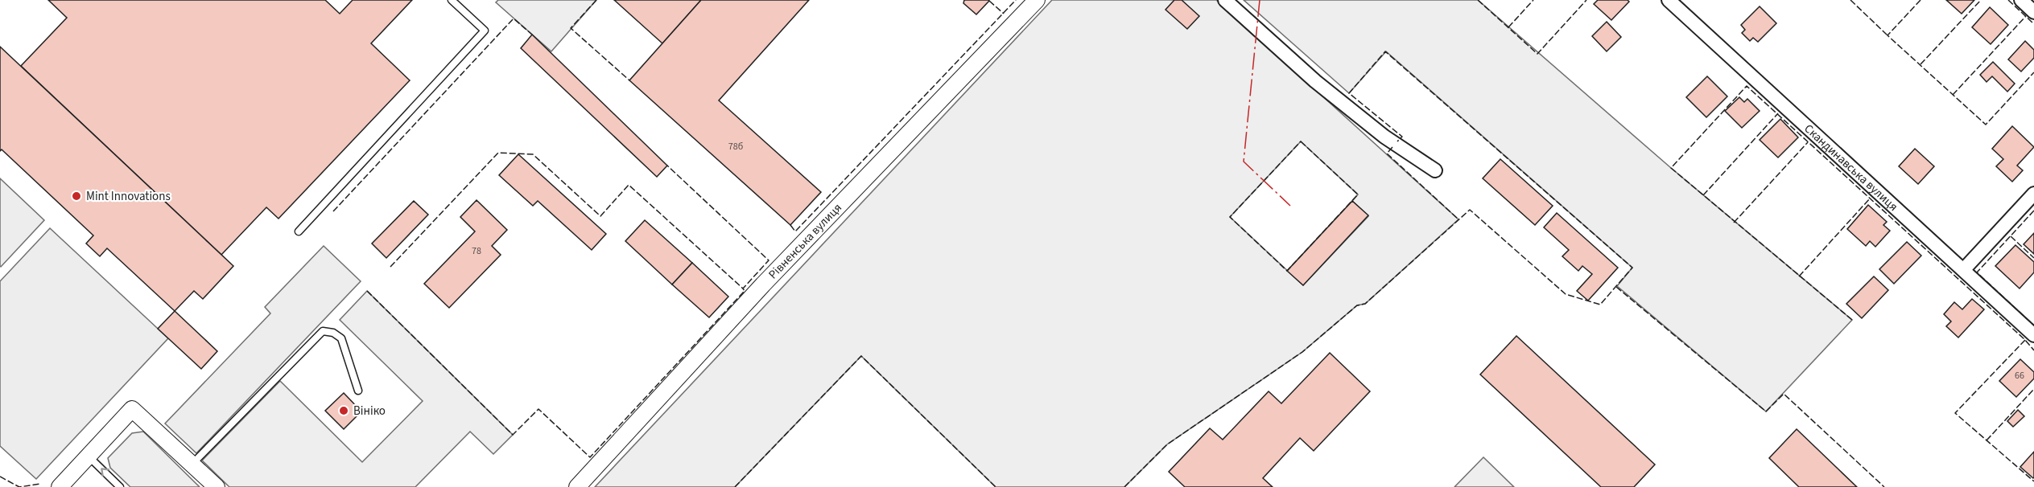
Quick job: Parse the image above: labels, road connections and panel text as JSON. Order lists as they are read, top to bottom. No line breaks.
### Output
{"streets":{"street":["Скандинавська вулиця","Рівненська вулиця"]},"places":["Mint Innovations","Вініко"],"house_numbers":["78б","78","66"]}
